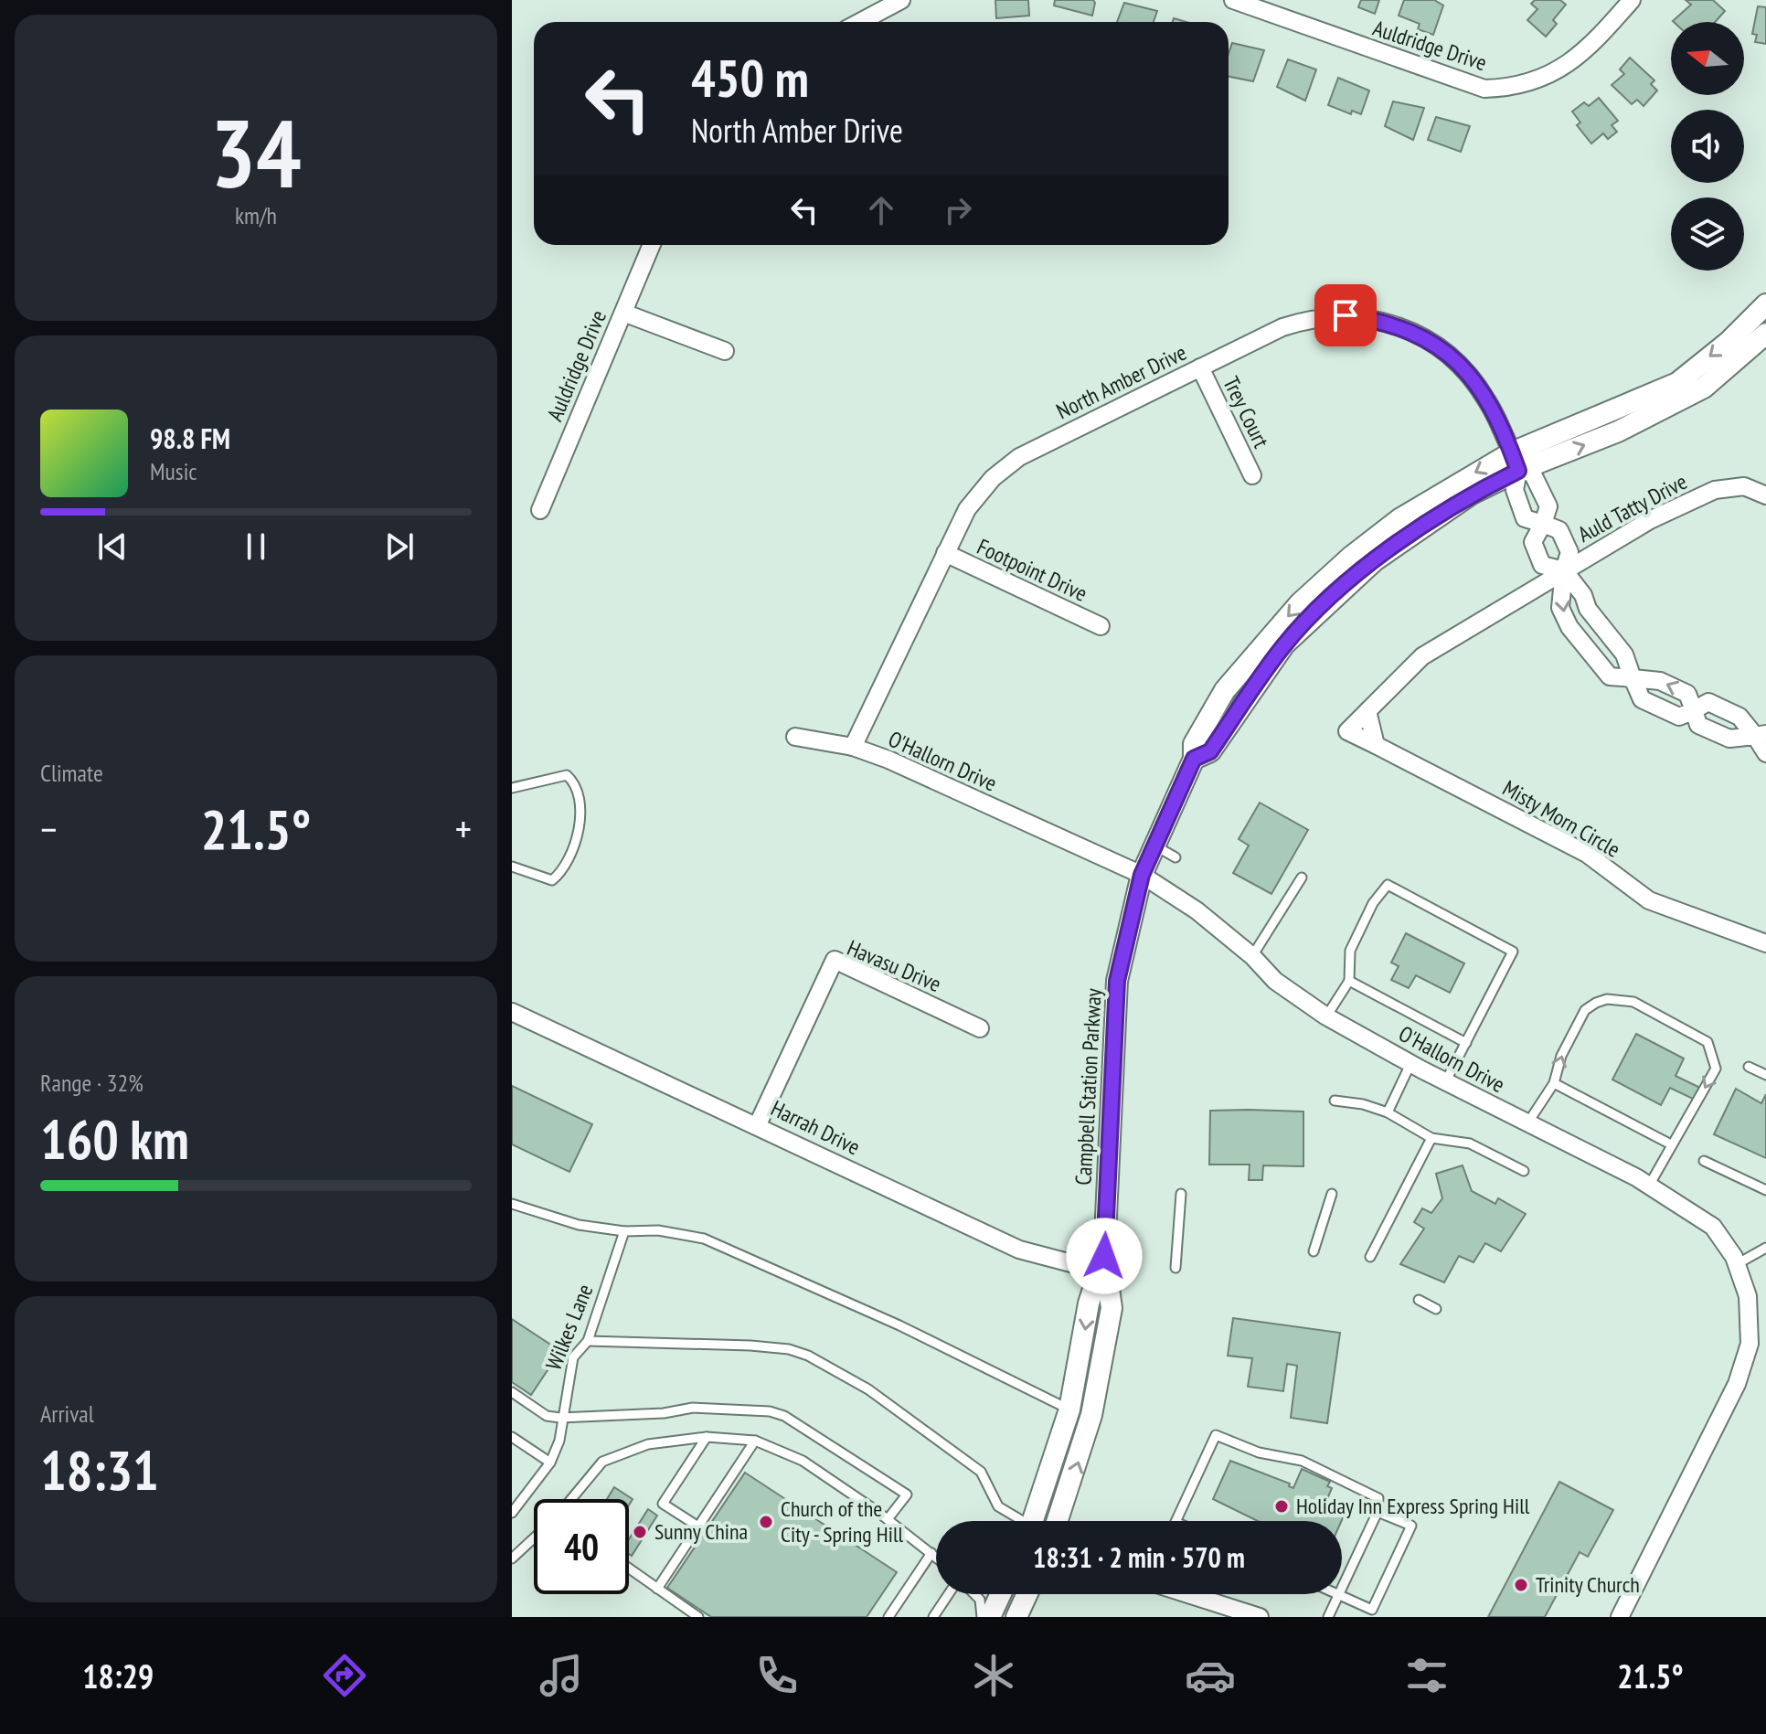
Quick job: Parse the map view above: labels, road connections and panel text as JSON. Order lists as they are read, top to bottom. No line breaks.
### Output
{"streets":{"street":["Auldridge Drive","North Amber Drive","Trey Court","Auld Tatty Drive","Footpoint Drive","O'Hallorn Drive","Misty Morn Circle","Havasu Drive","Campbell Station Parkway","Harrah Drive"],"lane":["Wilkes Lane"]},"crossings":[["North Amber Drive","Trey Court"],["North Amber Drive","Footpoint Drive"],["North Amber Drive","O'Hallorn Drive"],["North Amber Drive","Campbell Station Parkway"],["Auld Tatty Drive","Misty Morn Circle"],["O'Hallorn Drive","Campbell Station Parkway"],["Havasu Drive","Harrah Drive"],["Campbell Station Parkway","Harrah Drive"]],"places":["Holiday Inn Express Spring Hill","Church of the City - Spring Hill","Sunny China","Trinity Church"],"north":"left","page":{"tile":[["34","km/h"],"Climate",["Range · 32%","160 km"],["Arrival","18:31"]],"turn":["450 m","North Amber Drive"],"song":["98.8 FM","Music"],"heat":["−","21.5°","+"],"limit":"40","trip":"18:31 · 2 min · 570 m","tabs":["18:29","21.5°"]}}
